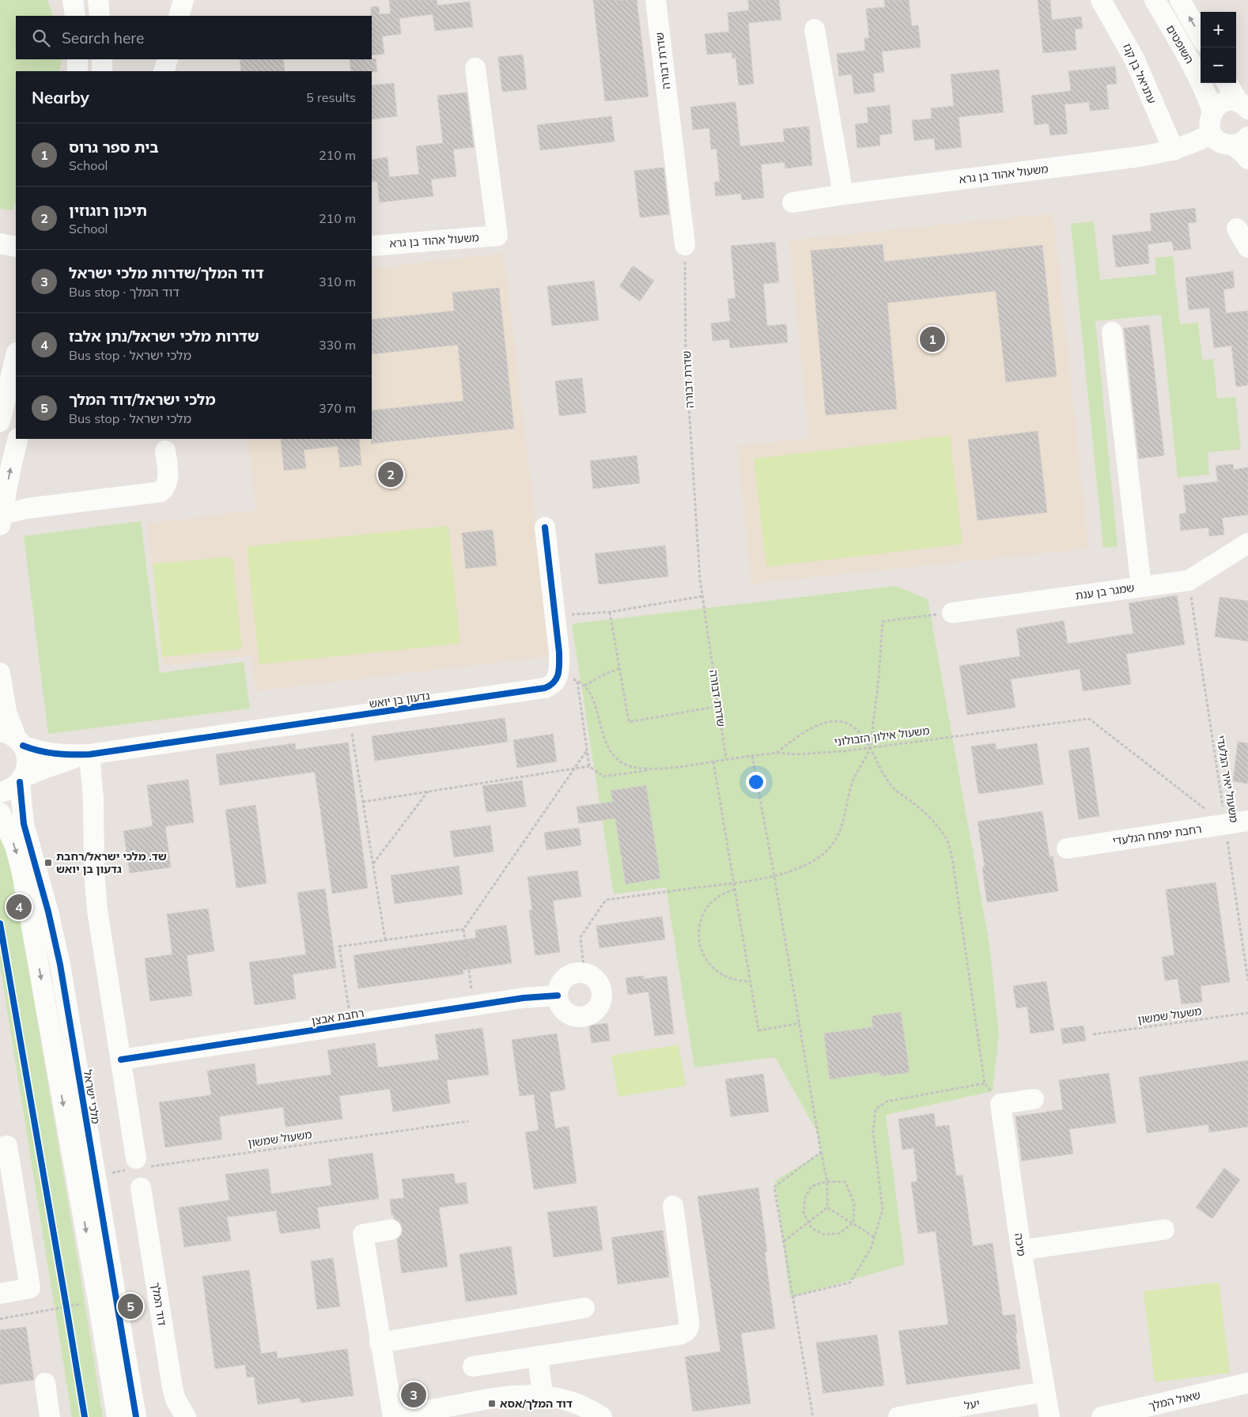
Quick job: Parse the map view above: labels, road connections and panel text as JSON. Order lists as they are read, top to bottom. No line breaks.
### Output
{"streets":{"street":["השופטים","שדרת דבורה","עתניאל בן קנז","משעול אהוד בן גרא","שמגר בן ענת","גדעון בן יואש","רחבת יפתח הגלעדי","רחבת אבצן","מלכי ישראל","מיכה","דוד המלך","שאול המלך","יעל"],"path":["משעול אילון הזבולוני","משעול יאיר הגלעדי","משעול שמשון"]},"crossings":[["שדרת דבורה","משעול אילון הזבולוני"],["עתניאל בן קנז","משעול אהוד בן גרא"],["שמגר בן ענת","משעול יאיר הגלעדי"],["גדעון בן יואש","משעול אילון הזבולוני"],["משעול אילון הזבולוני","משעול יאיר הגלעדי"],["משעול אילון הזבולוני","רחבת יפתח הגלעדי"],["משעול יאיר הגלעדי","רחבת יפתח הגלעדי"],["משעול שמשון","מלכי ישראל"],["מיכה","יעל"]],"places":{"transit":["שד. מלכי ישראל/רחבת גדעון בן יואש","דוד המלך/אסא"]},"page":{"map_buttons":["+","−"],"search":"Search here","heading":["Nearby","5 results"],"list":[{"mark":"1","name":"בית ספר גרוס","note":"School","value":"210 m"},{"mark":"2","name":"תיכון רוגוזין","note":"School","value":"210 m"},{"mark":"3","name":"דוד המלך/שדרות מלכי ישראל","note":"Bus stop · דוד המלך","value":"310 m"},{"mark":"4","name":"שדרות מלכי ישראל/נתן אלבז","note":"Bus stop · מלכי ישראל","value":"330 m"},{"mark":"5","name":"מלכי ישראל/דוד המלך","note":"Bus stop · מלכי ישראל","value":"370 m"}],"pins":["1","2","4","5","3"]}}
